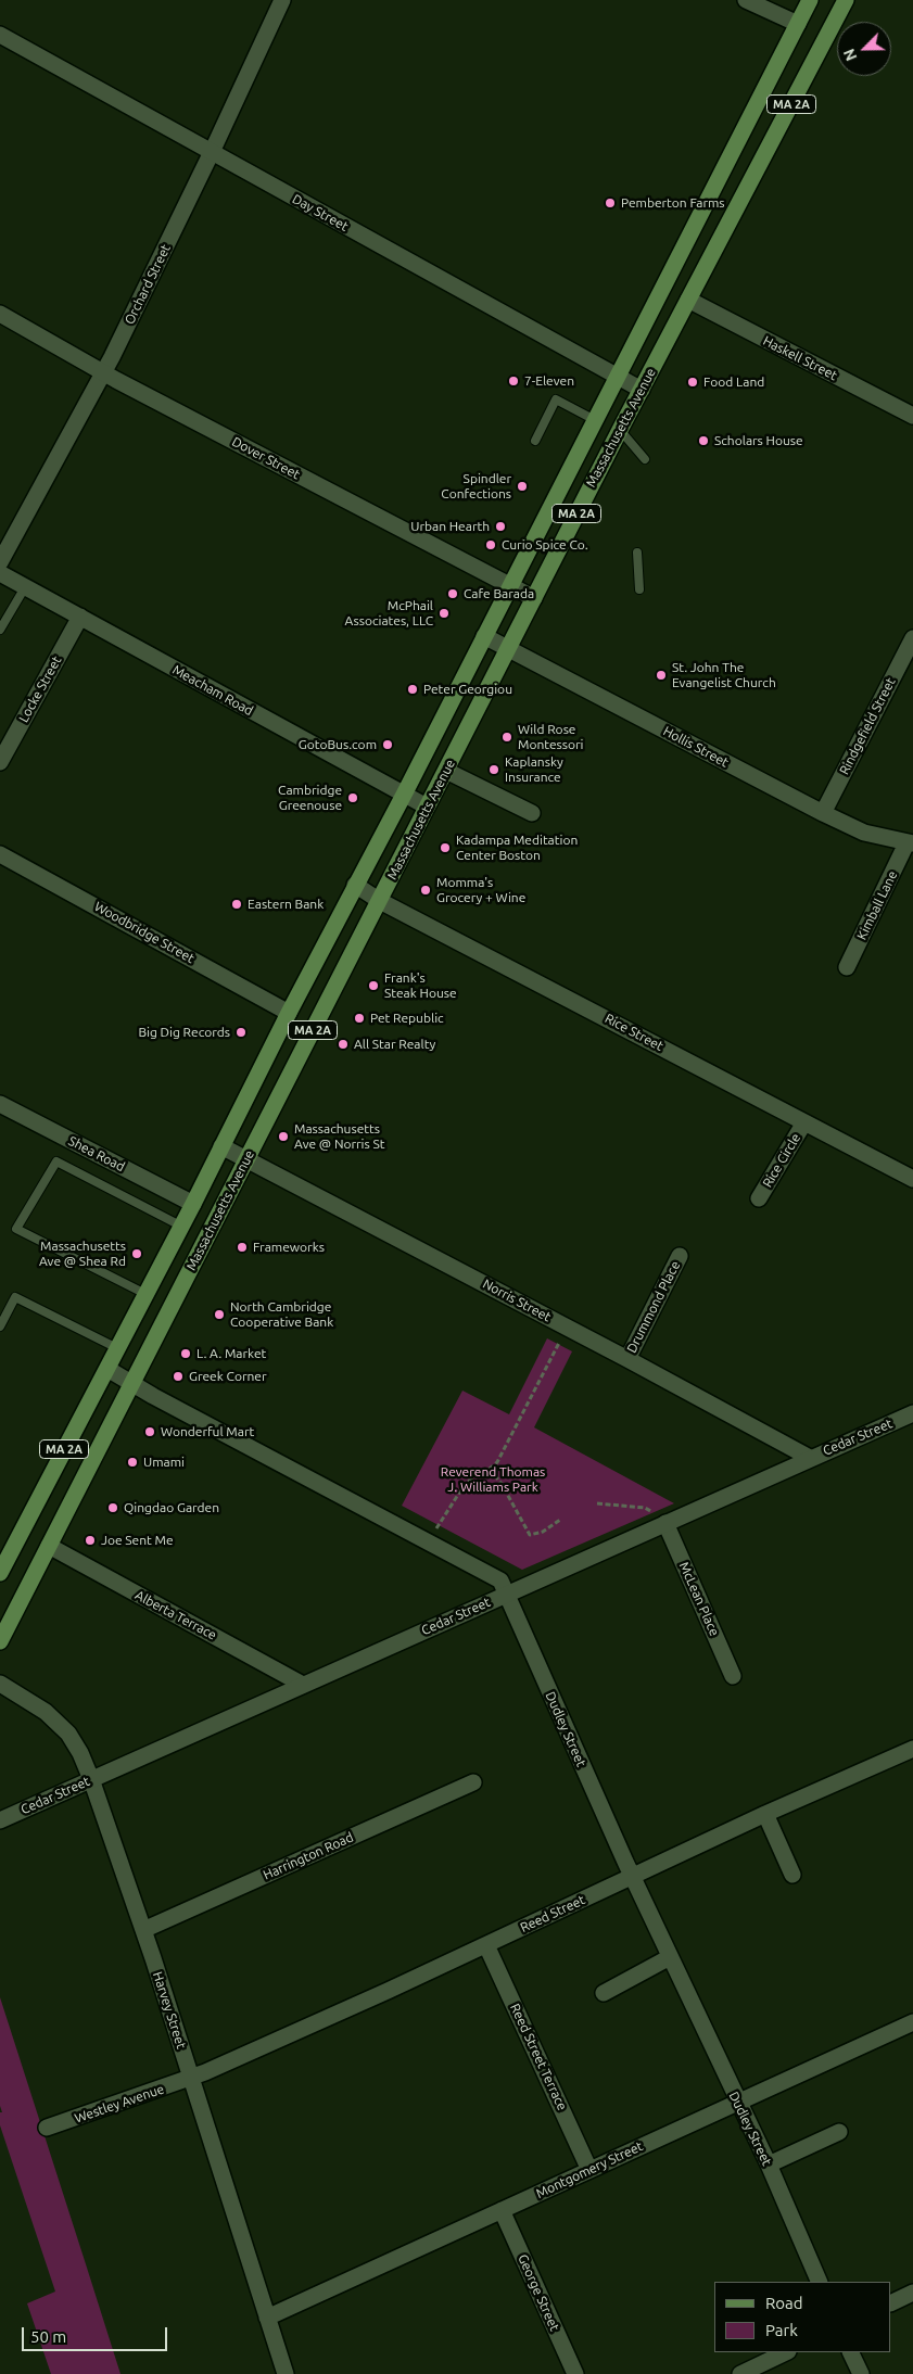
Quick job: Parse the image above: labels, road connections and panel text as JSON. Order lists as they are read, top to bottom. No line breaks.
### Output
{"streets":{"main road":["MA 2A","Massachusetts Avenue"],"street":["Day Street","Orchard Street","Haskell Street","Dover Street","Locke Street","Meacham Road","Rindgefield Street","Hollis Street","Kimball Lane","Woodbridge Street","Rice Street","Shea Road","Rice Circle","Norris Street","Drummond Place","Cedar Street","McLean Place","Alberta Terrace","Dudley Street","Harrington Road","Reed Street","Harvey Street","Reed Street Terrace","Westley Avenue","Montgomery Street","George Street"]},"crossings":[["Day Street","Orchard Street"],["Day Street","Massachusetts Avenue"],["Orchard Street","Dover Street"],["Haskell Street","Massachusetts Avenue"],["Massachusetts Avenue","Dover Street"],["Massachusetts Avenue","Meacham Road"],["Massachusetts Avenue","Hollis Street"],["Massachusetts Avenue","Woodbridge Street"],["Massachusetts Avenue","Rice Street"],["Massachusetts Avenue","Shea Road"],["Massachusetts Avenue","Norris Street"],["Massachusetts Avenue","Alberta Terrace"],["Massachusetts Avenue","Dudley Street"],["Locke Street","Meacham Road"],["Rindgefield Street","Hollis Street"],["Hollis Street","Kimball Lane"],["Rice Street","Rice Circle"],["Norris Street","Drummond Place"],["Norris Street","Cedar Street"],["Cedar Street","McLean Place"],["Cedar Street","Alberta Terrace"],["Cedar Street","Dudley Street"],["Cedar Street","Harvey Street"],["Dudley Street","Reed Street"],["Dudley Street","Montgomery Street"],["Harrington Road","Harvey Street"],["Reed Street","Harvey Street"],["Reed Street","Reed Street Terrace"],["Reed Street","Westley Avenue"],["Harvey Street","Westley Avenue"],["Harvey Street","Montgomery Street"],["Reed Street Terrace","Montgomery Street"],["Montgomery Street","George Street"]],"parks":["Reverend Thomas J. Williams Park"],"places":["Pemberton Farms","7-Eleven","Food Land","Scholars House","Spindler Confections","Urban Hearth","Curio Spice Co.","Cafe Barada","McPhail Associates, LLC","St. John The Evangelist Church","Peter Georgiou","Wild Rose Montessori","GotoBus.com","Kaplansky Insurance","Cambridge Greenouse","Kadampa Meditation Center Boston","Momma's Grocery + Wine","Eastern Bank","Frank's Steak House","Pet Republic","Big Dig Records","All Star Realty","Massachusetts Ave @ Norris St","Frameworks","Massachusetts Ave @ Shea Rd","North Cambridge Cooperative Bank","L. A. Market","Greek Corner","Wonderful Mart","Umami","Qingdao Garden","Joe Sent Me"],"legend":["Road","Park"],"scale_bar":"50 m","north":"bottom left"}
